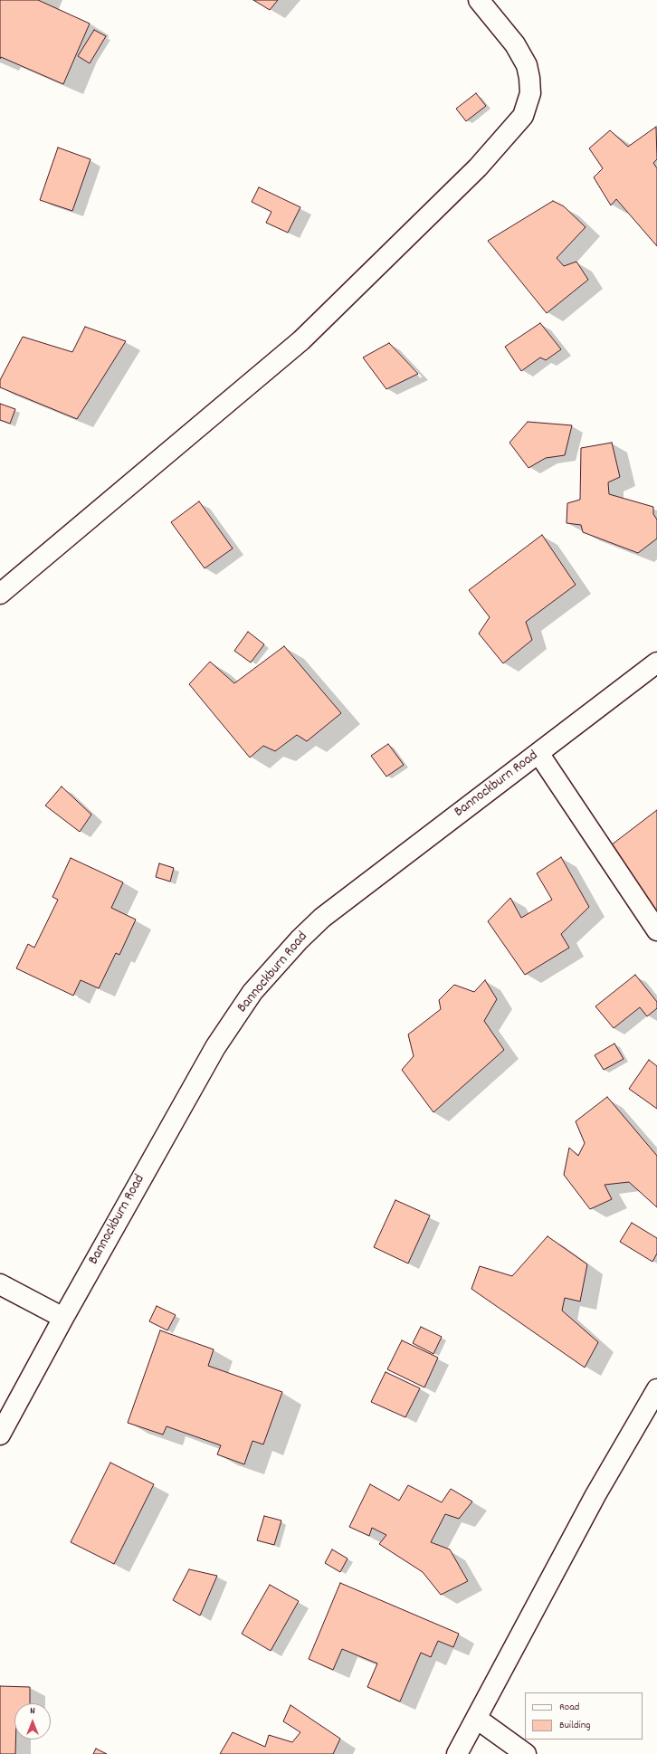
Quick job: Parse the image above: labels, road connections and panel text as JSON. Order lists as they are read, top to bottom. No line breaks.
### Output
{"streets":{"street":["Bannockburn Road"]},"legend":["Road","Building"],"north":"top"}
